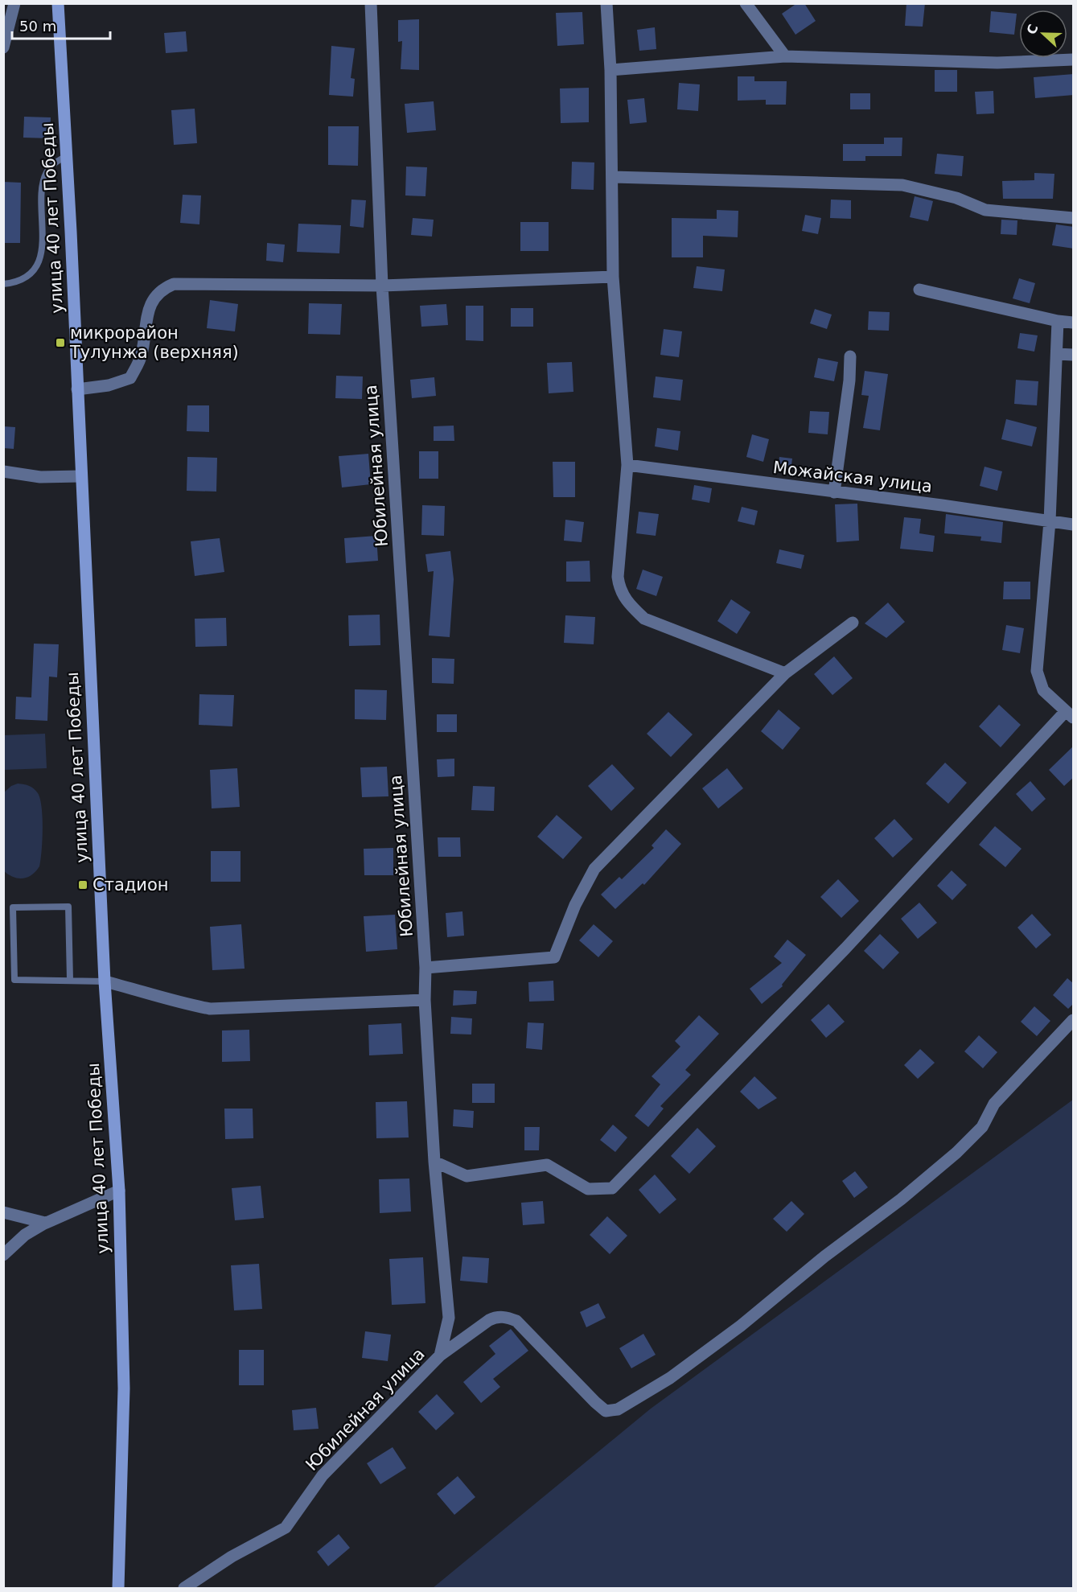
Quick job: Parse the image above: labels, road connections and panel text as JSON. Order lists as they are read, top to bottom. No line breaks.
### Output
{"streets":{"street":["улица 40 лет Победы","Юбилейная улица","Можайская улица"]},"places":{"transit":["микрорайон Тулунжа (верхняя)","Стадион"]},"scale_bar":"50 m","north":"left"}
